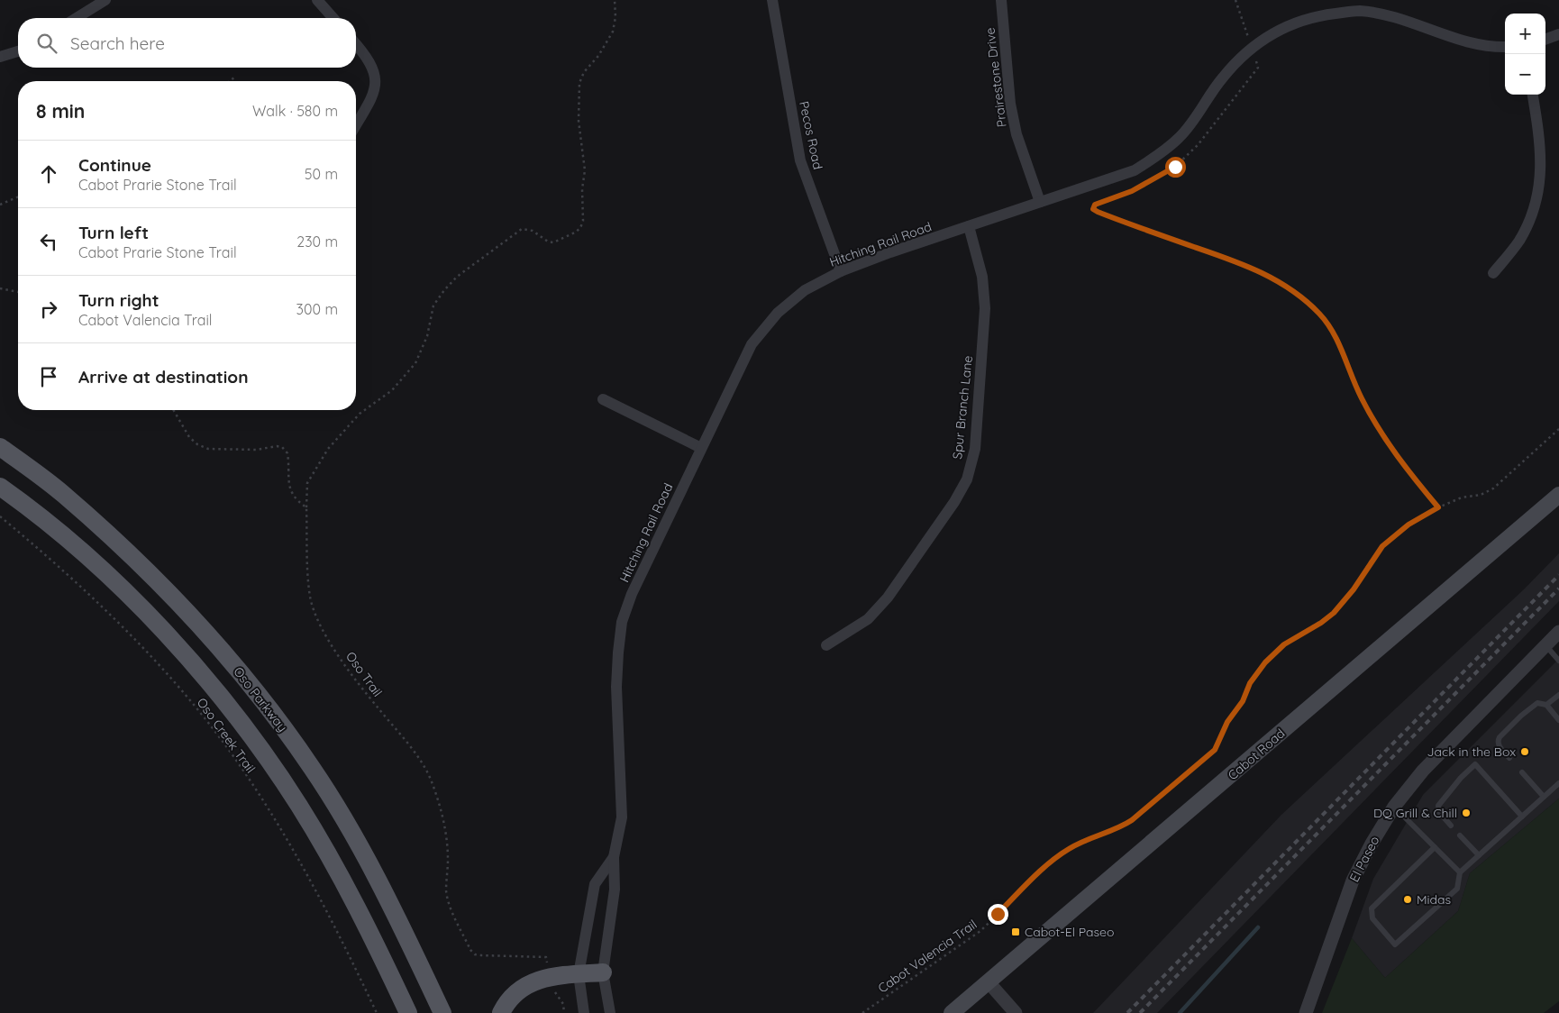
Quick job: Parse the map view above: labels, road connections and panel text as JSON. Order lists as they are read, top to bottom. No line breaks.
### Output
{"streets":{"main road":["Oso Parkway","Cabot Road"],"street":["Prairestone Drive","Pecos Road","Hitching Rail Road","Spur Branch Lane","El Paseo"],"path":["Oso Trail","Oso Creek Trail","Cabot Valencia Trail"]},"crossings":[["Prairestone Drive","Hitching Rail Road"],["Pecos Road","Hitching Rail Road"],["Hitching Rail Road","Spur Branch Lane"]],"places":{"other":["Jack in the Box","DQ Grill & Chill","Midas"],"transit":["Cabot-El Paseo"]},"page":{"map_buttons":["+","−"],"search":"Search here","heading":["8 min","Walk · 580 m"],"list":[["Continue","Cabot Prarie Stone Trail","50 m"],["Turn left","Cabot Prarie Stone Trail","230 m"],["Turn right","Cabot Valencia Trail","300 m"],"Arrive at destination"]}}
